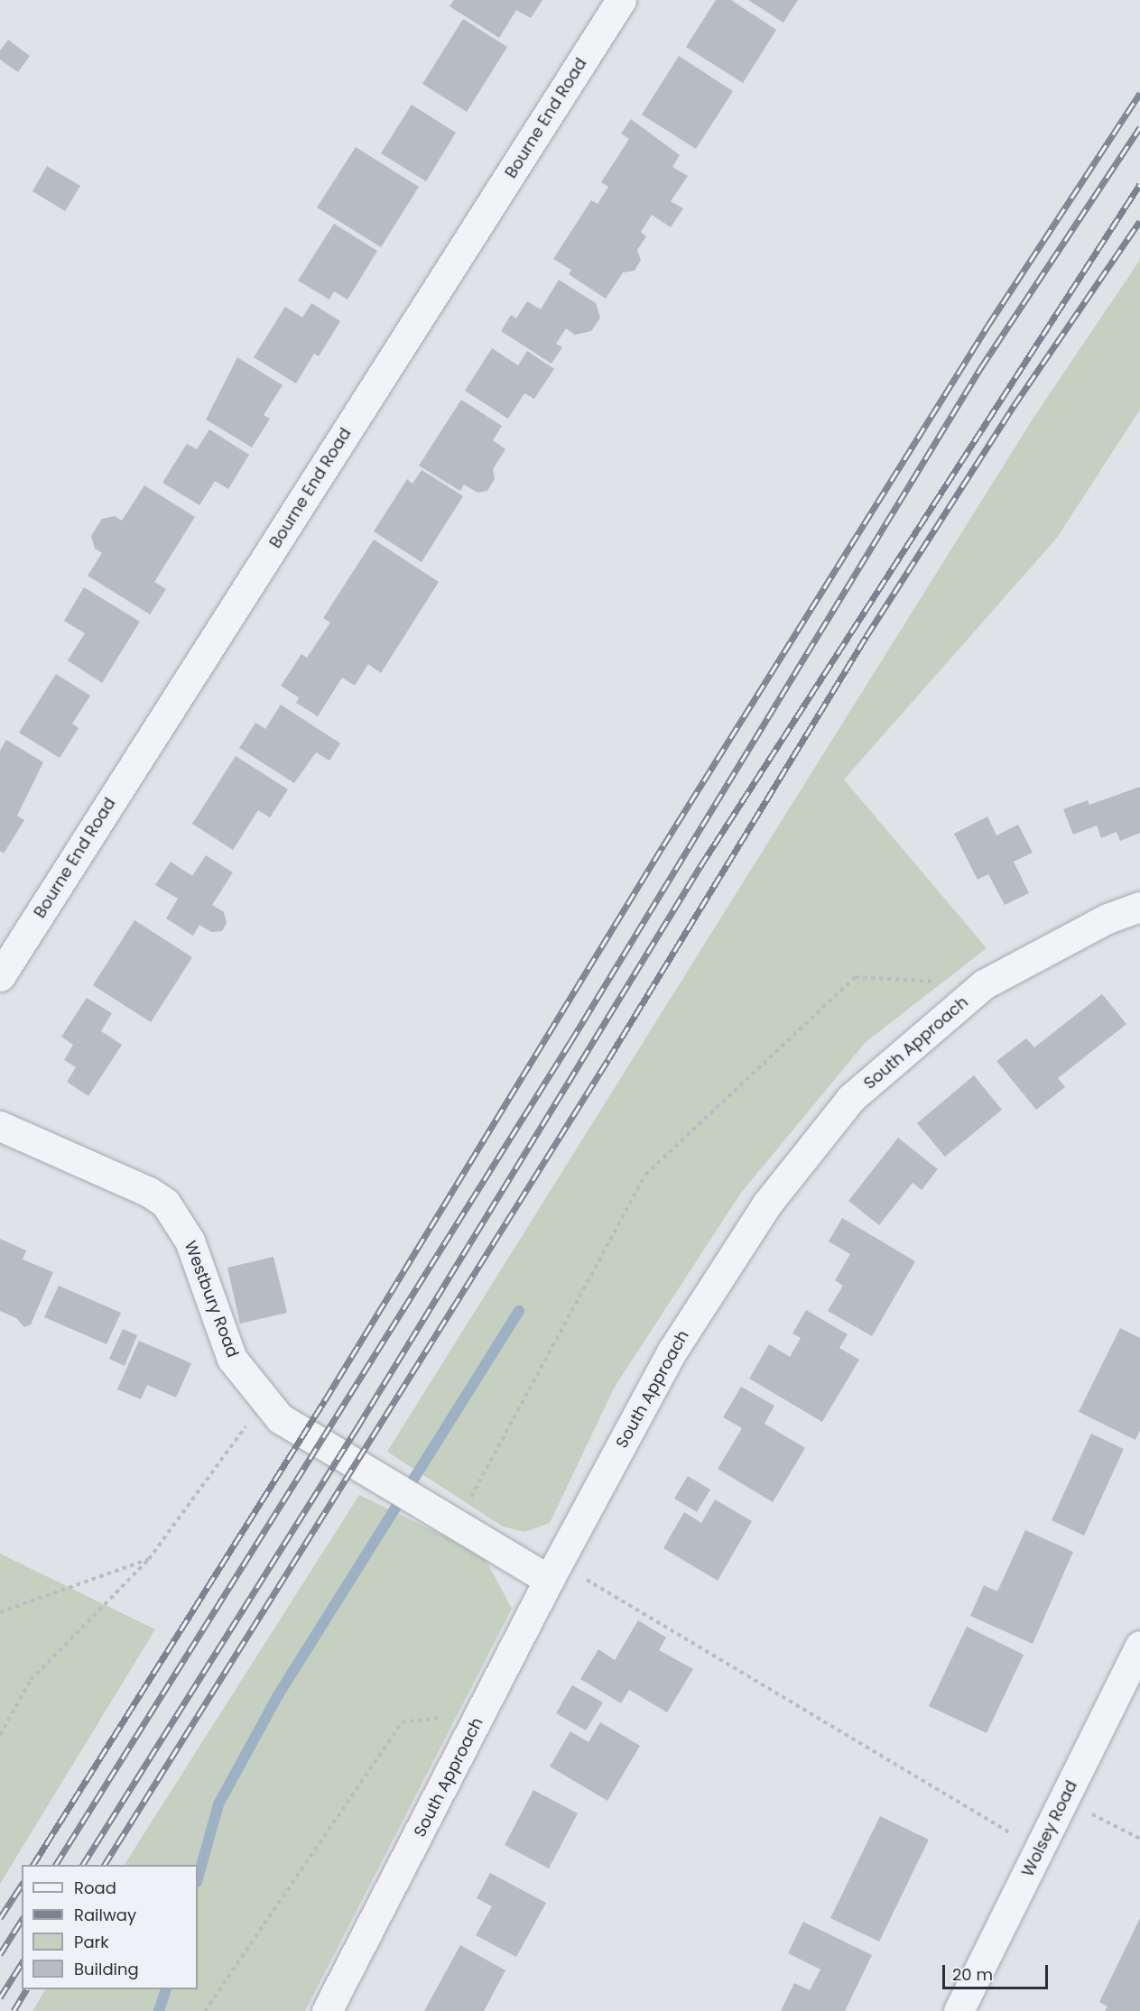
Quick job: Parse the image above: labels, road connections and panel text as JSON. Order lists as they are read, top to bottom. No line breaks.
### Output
{"streets":{"street":["Bourne End Road","South Approach","Westbury Road","Wolsey Road"]},"crossings":[["South Approach","Westbury Road"]],"legend":["Road","Railway","Park","Building"],"scale_bar":"20 m"}
